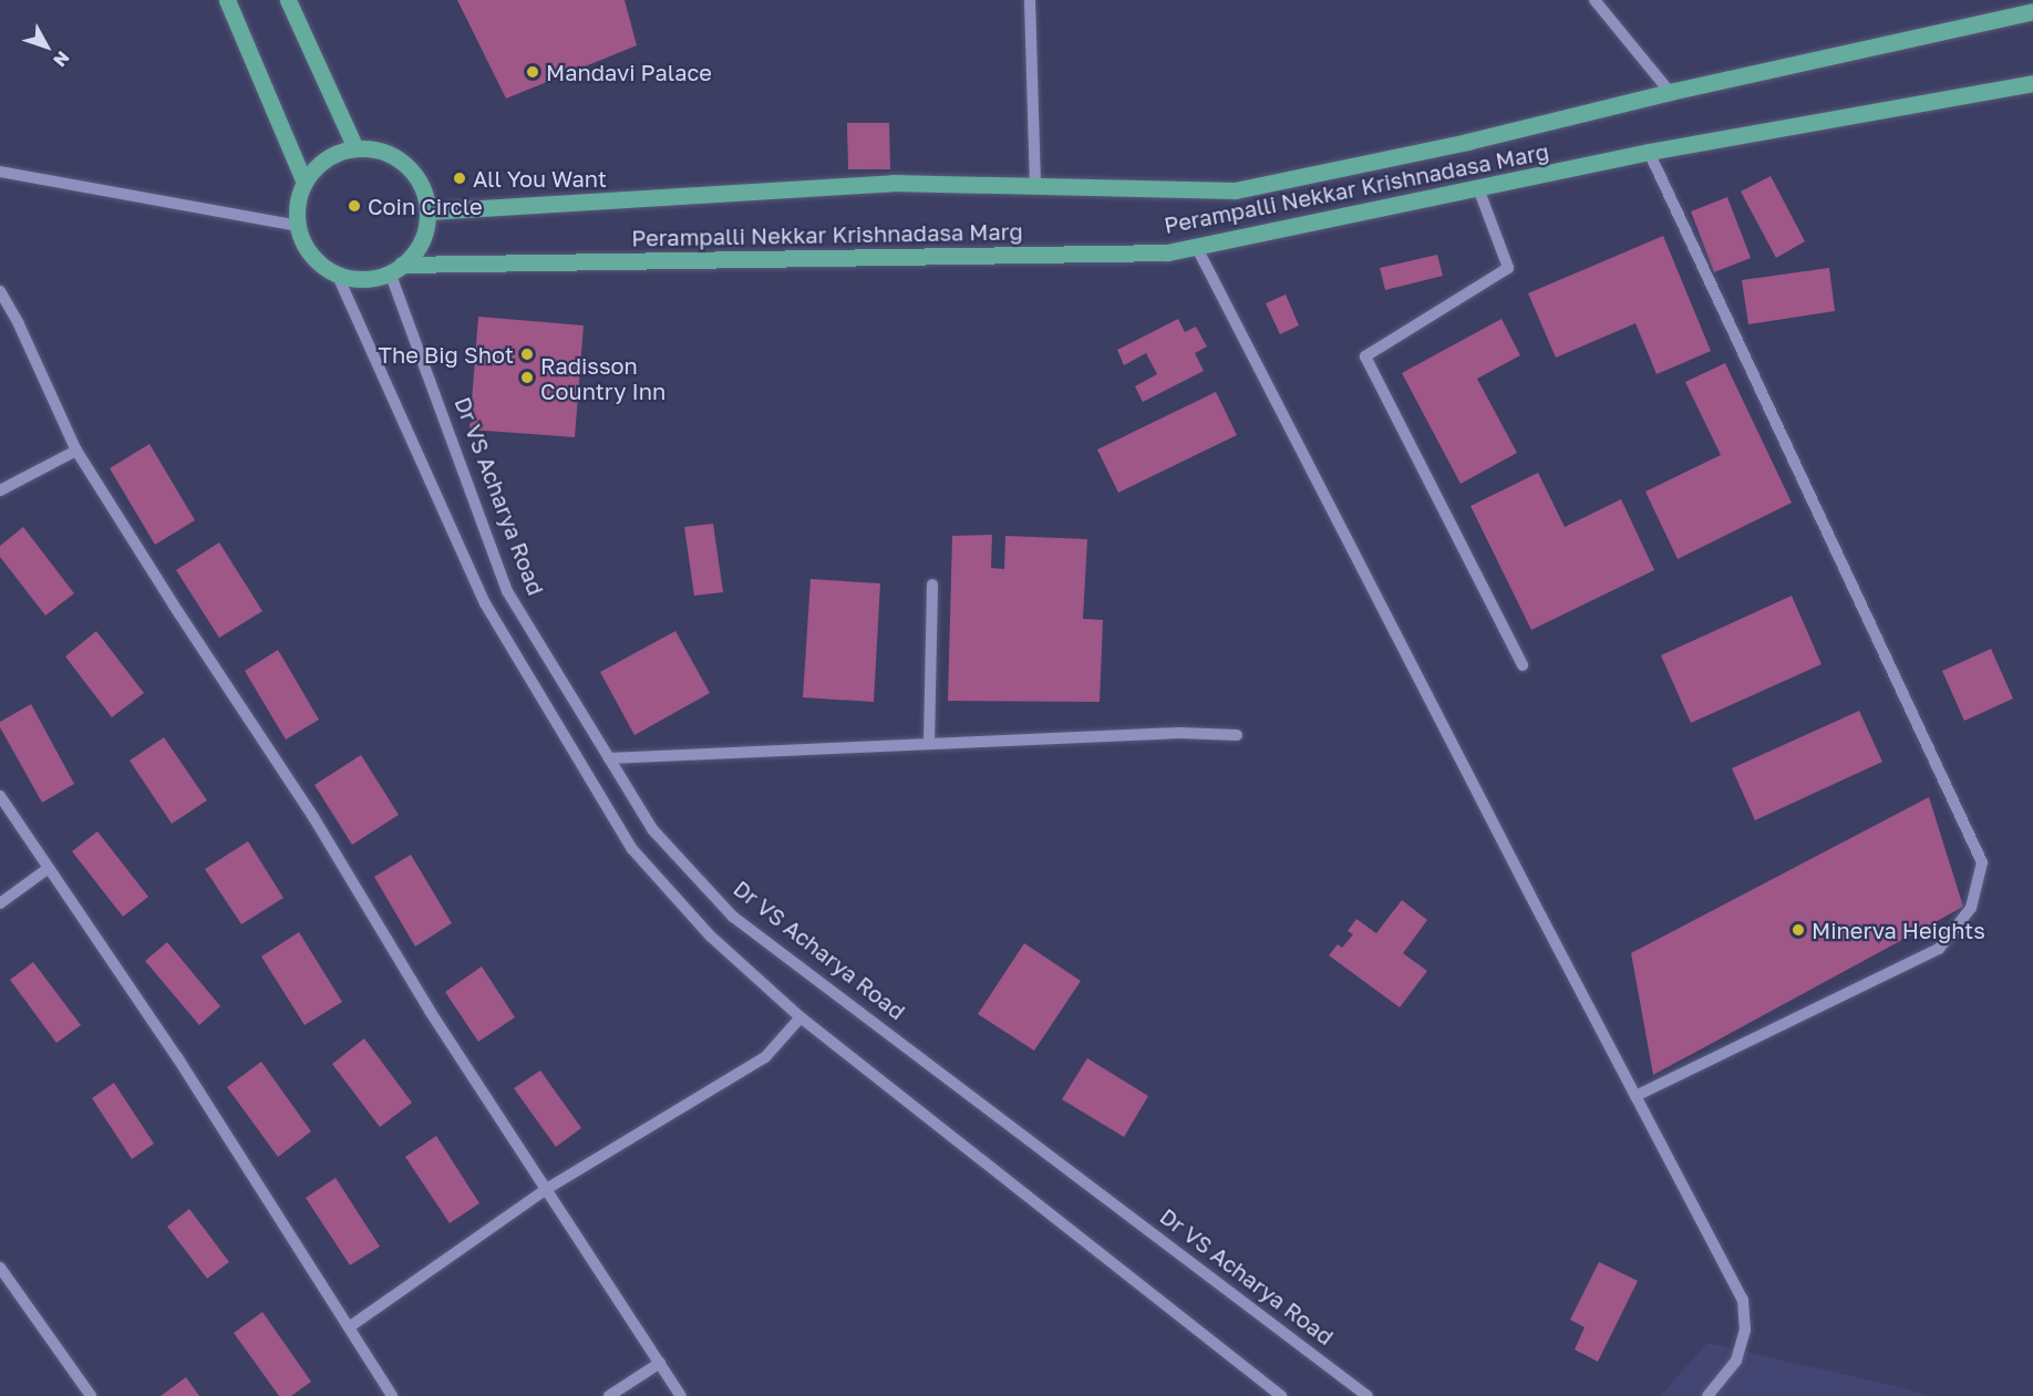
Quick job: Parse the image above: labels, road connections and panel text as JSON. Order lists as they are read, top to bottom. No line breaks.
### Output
{"streets":{"main road":["Perampalli Nekkar Krishnadasa Marg"],"street":["Dr VS Acharya Road"]},"crossings":[["Perampalli Nekkar Krishnadasa Marg","Dr VS Acharya Road"]],"places":["Mandavi Palace","All You Want","Coin Circle","The Big Shot","Radisson Country Inn","Minerva Heights"],"north":"bottom right"}
